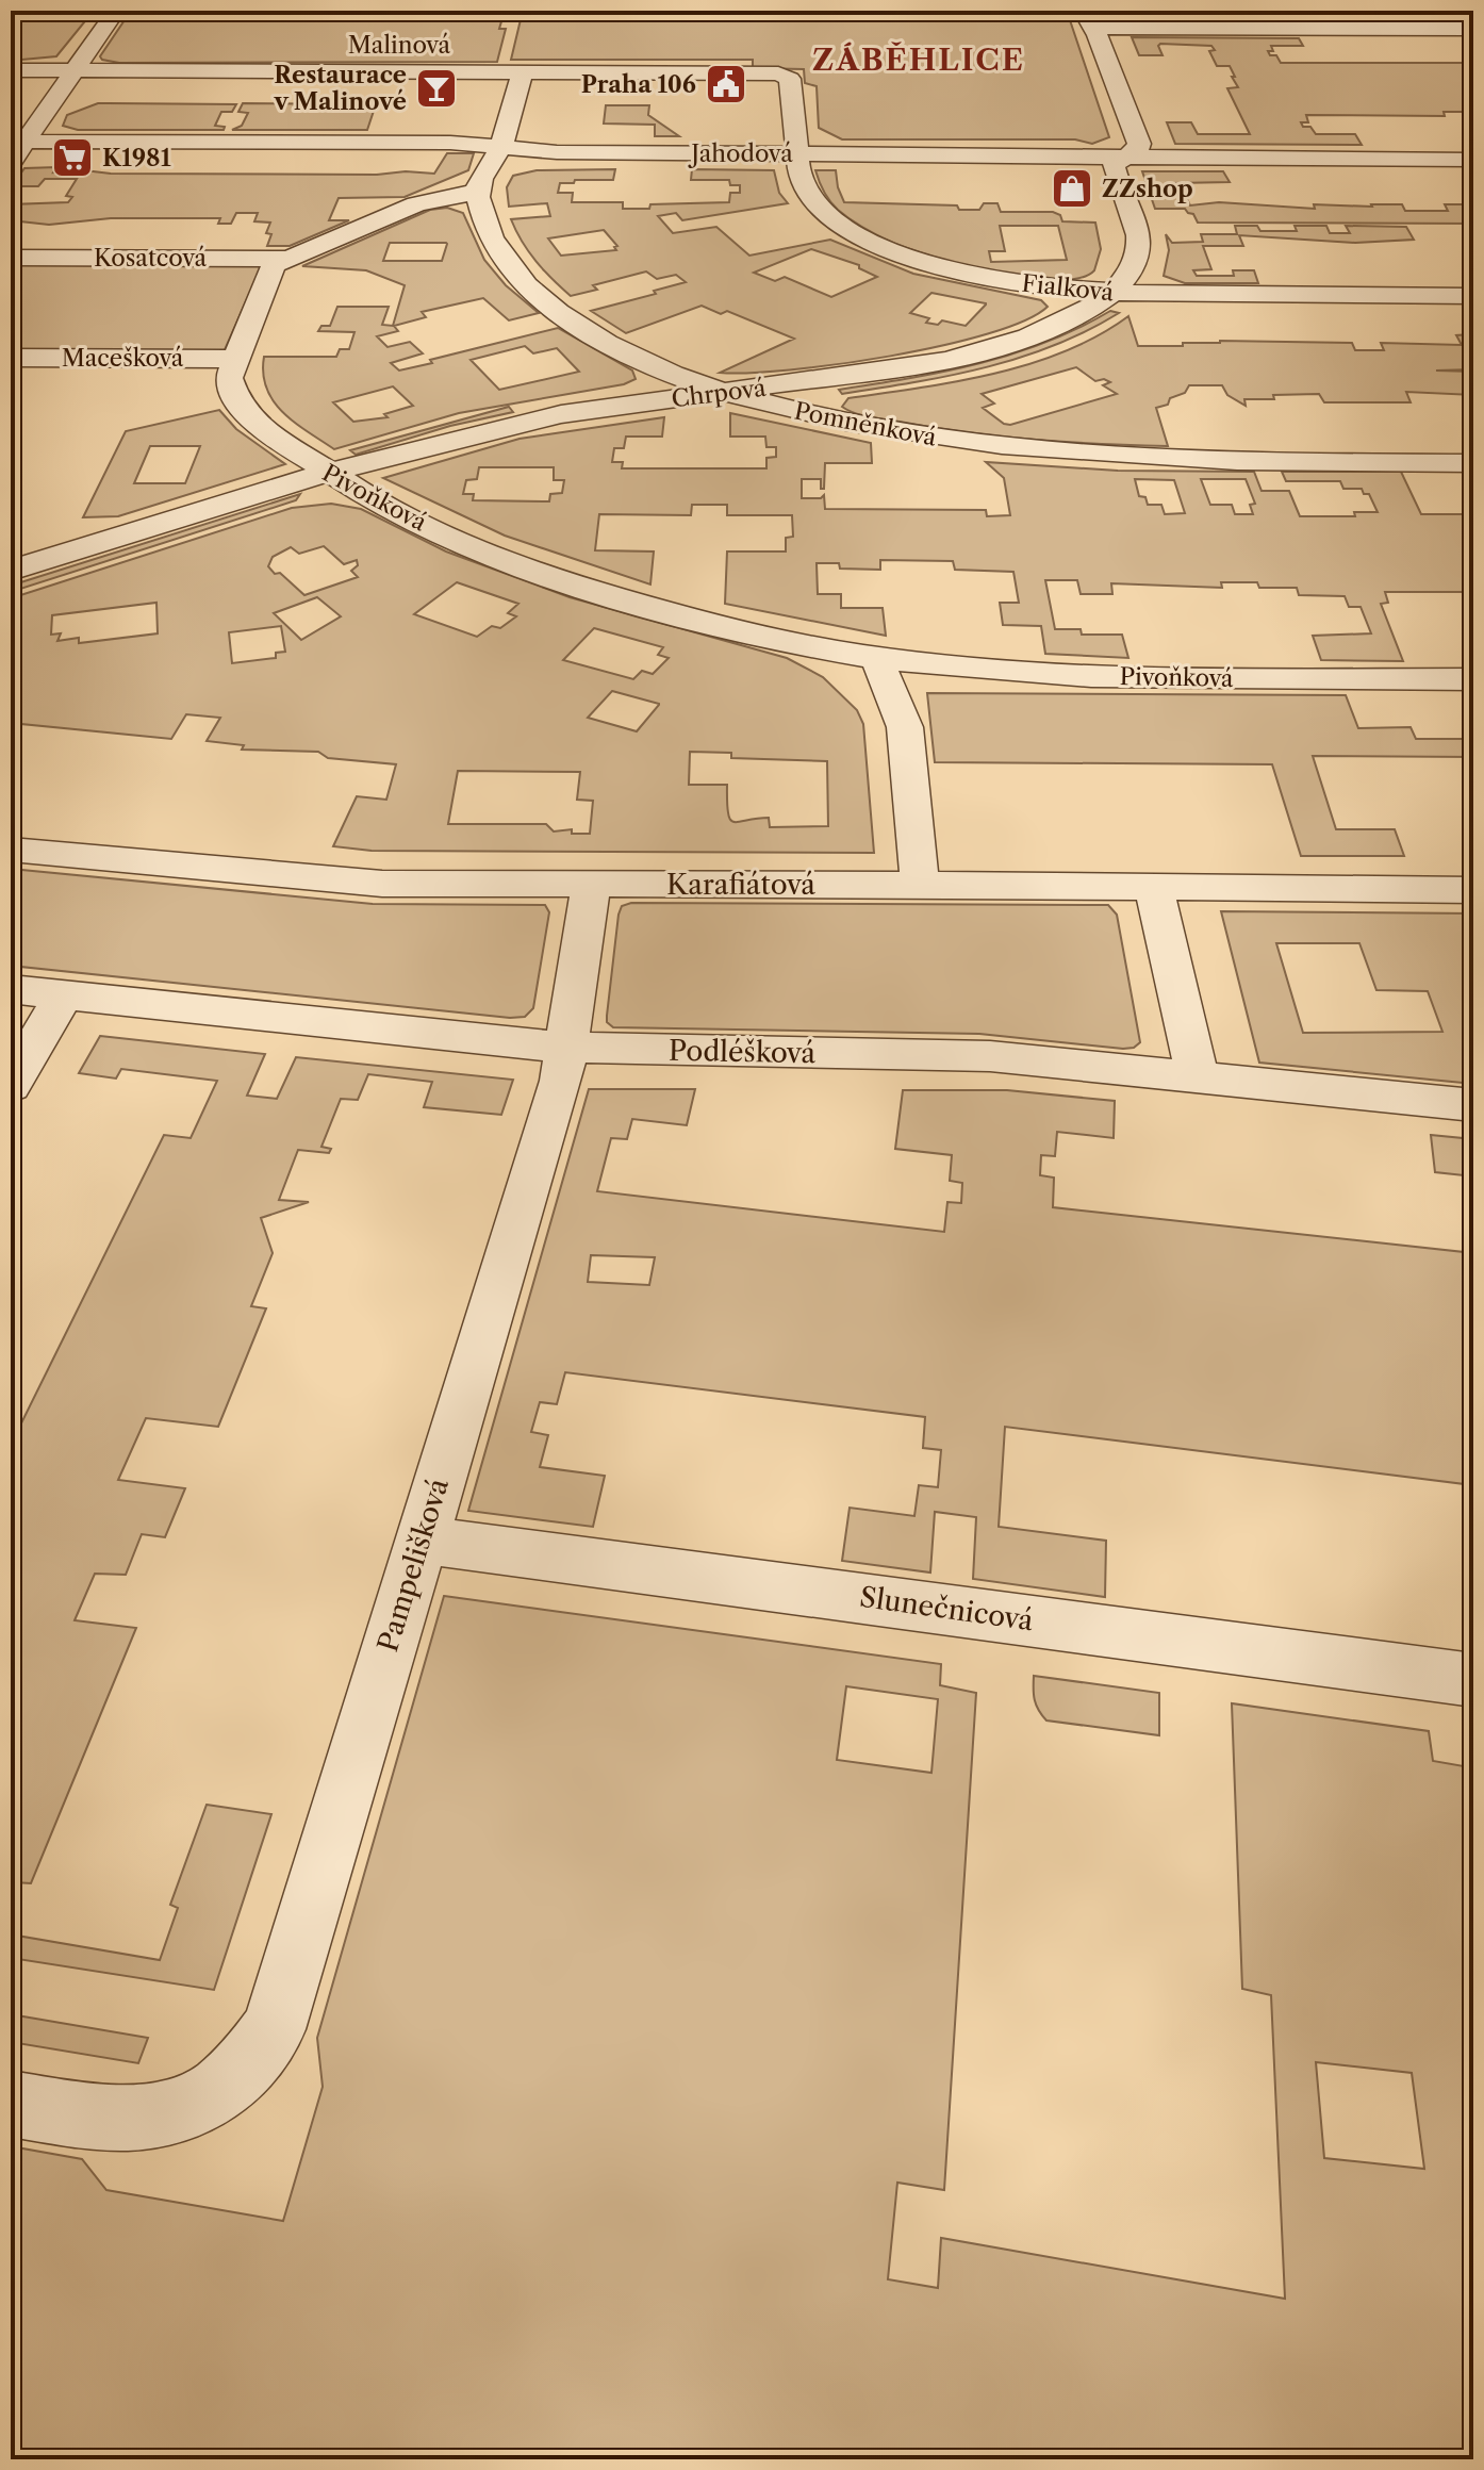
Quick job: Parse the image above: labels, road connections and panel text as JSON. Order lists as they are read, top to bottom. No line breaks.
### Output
{"streets":{"street":["Malinová","Jahodová","Kosatcová","Fialková","Macešková","Chrpová","Pomněnková","Pivoňková","Karafiátová","Podléšková","Pampelišková","Slunečnicová"]},"crossings":[["Malinová","Fialková"],["Jahodová","Fialková"],["Jahodová","Chrpová"],["Kosatcová","Pivoňková"],["Fialková","Chrpová"],["Macešková","Pivoňková"],["Chrpová","Pomněnková"],["Chrpová","Pivoňková"],["Pomněnková","Pivoňková"],["Karafiátová","Pampelišková"],["Podléšková","Pampelišková"],["Pampelišková","Slunečnicová"]],"districts":["ZÁBĚHLICE"],"places":{"public building":["Praha 106"],"bar":["Restaurace v Malinové"],"supermarket":["K1981"],"shop":["ZZshop"]}}
